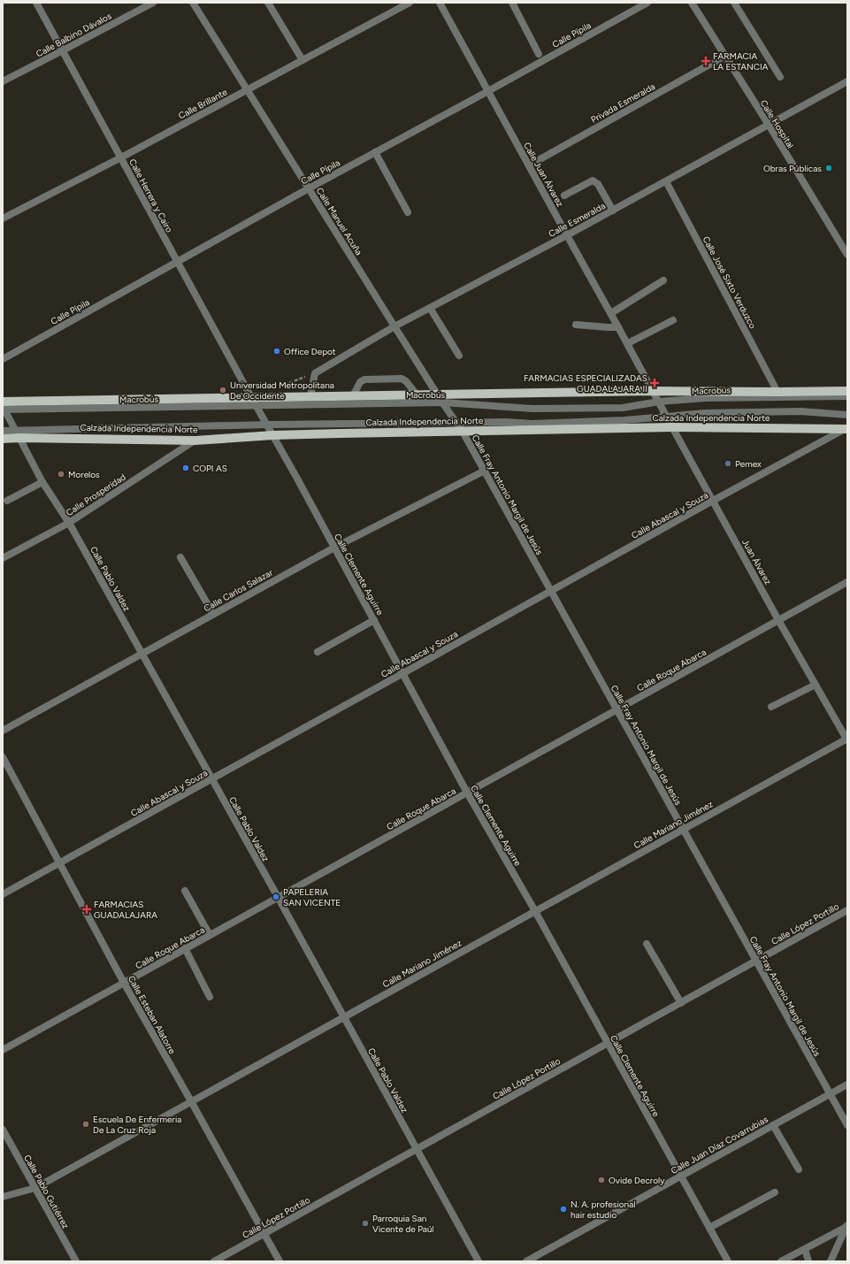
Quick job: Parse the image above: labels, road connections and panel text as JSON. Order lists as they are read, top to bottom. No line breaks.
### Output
{"streets":{"main road":["Calzada Independencia Norte"],"street":["Calle Balbino Dávalos","Calle Pípila","Privada Esmeralda","Calle Brillante","Calle Hospital","Calle Juan Álvarez","Calle Herrera y Cairo","Calle Esmeralda","Calle Manuel Acuña","Calle José Sixto Verduzco","Macrobús","Calle Prosperidad","Calle Fray Antonio Margil de Jesús","Calle Abascal y Souza","Juan Álvarez","Calle Clemente Aguirre","Calle Pablo Valdez","Calle Carlos Salazar","Calle Roque Abarca","Calle Mariano Jiménez","Calle López Portillo","Calle Esteban Alatorre","Calle Juan Díaz Covarrubias","Calle Pablo Gutiérrez"]},"crossings":[["Calle Balbino Dávalos","Calle Herrera y Cairo"],["Calle Pípila","Calle Juan Álvarez"],["Calle Pípila","Calle Herrera y Cairo"],["Calle Pípila","Calle Manuel Acuña"],["Privada Esmeralda","Calle Hospital"],["Privada Esmeralda","Calle Juan Álvarez"],["Calle Brillante","Calle Herrera y Cairo"],["Calle Brillante","Calle Manuel Acuña"],["Calle Hospital","Calle Esmeralda"],["Calle Juan Álvarez","Calle Esmeralda"],["Calle Juan Álvarez","Juan Álvarez"],["Calle Herrera y Cairo","Calle Clemente Aguirre"],["Calle Esmeralda","Calle Manuel Acuña"],["Calle Esmeralda","Calle José Sixto Verduzco"],["Calle Manuel Acuña","Calle Fray Antonio Margil de Jesús"],["Macrobús","Calle Fray Antonio Margil de Jesús"],["Macrobús","Juan Álvarez"],["Macrobús","Calle Clemente Aguirre"],["Macrobús","Calle Pablo Valdez"],["Calzada Independencia Norte","Calle Prosperidad"],["Calzada Independencia Norte","Calle Fray Antonio Margil de Jesús"],["Calzada Independencia Norte","Calle Abascal y Souza"],["Calzada Independencia Norte","Juan Álvarez"],["Calzada Independencia Norte","Calle Clemente Aguirre"],["Calzada Independencia Norte","Calle Pablo Valdez"],["Calle Prosperidad","Calle Pablo Valdez"],["Calle Fray Antonio Margil de Jesús","Calle Abascal y Souza"],["Calle Fray Antonio Margil de Jesús","Calle Carlos Salazar"],["Calle Fray Antonio Margil de Jesús","Calle Roque Abarca"],["Calle Fray Antonio Margil de Jesús","Calle Mariano Jiménez"],["Calle Fray Antonio Margil de Jesús","Calle López Portillo"],["Calle Fray Antonio Margil de Jesús","Calle Juan Díaz Covarrubias"],["Calle Abascal y Souza","Juan Álvarez"],["Calle Abascal y Souza","Calle Clemente Aguirre"],["Calle Abascal y Souza","Calle Pablo Valdez"],["Calle Abascal y Souza","Calle Esteban Alatorre"],["Juan Álvarez","Calle Roque Abarca"],["Juan Álvarez","Calle Mariano Jiménez"],["Calle Clemente Aguirre","Calle Carlos Salazar"],["Calle Clemente Aguirre","Calle Roque Abarca"],["Calle Clemente Aguirre","Calle Mariano Jiménez"],["Calle Clemente Aguirre","Calle López Portillo"],["Calle Clemente Aguirre","Calle Juan Díaz Covarrubias"],["Calle Pablo Valdez","Calle Carlos Salazar"],["Calle Pablo Valdez","Calle Roque Abarca"],["Calle Pablo Valdez","Calle Mariano Jiménez"],["Calle Pablo Valdez","Calle López Portillo"],["Calle Roque Abarca","Calle Esteban Alatorre"],["Calle Mariano Jiménez","Calle Esteban Alatorre"],["Calle Mariano Jiménez","Calle Pablo Gutiérrez"],["Calle López Portillo","Calle Esteban Alatorre"]],"places":{"health":["FARMACIA LA ESTANCIA","FARMACIAS ESPECIALIZADAS GUADALAJARA II","FARMACIAS GUADALAJARA"],"other":["Obras Públicas","Office Depot","Universidad Metropolitana De Occidente","Pemex","COPI AS","Morelos","PAPELERIA SAN VICENTE","Escuela De Enfermeria De La Cruz Roja","Ovide Decroly","N. A. profesional hair estudio","Parroquia San Vicente de Paúl"]}}
